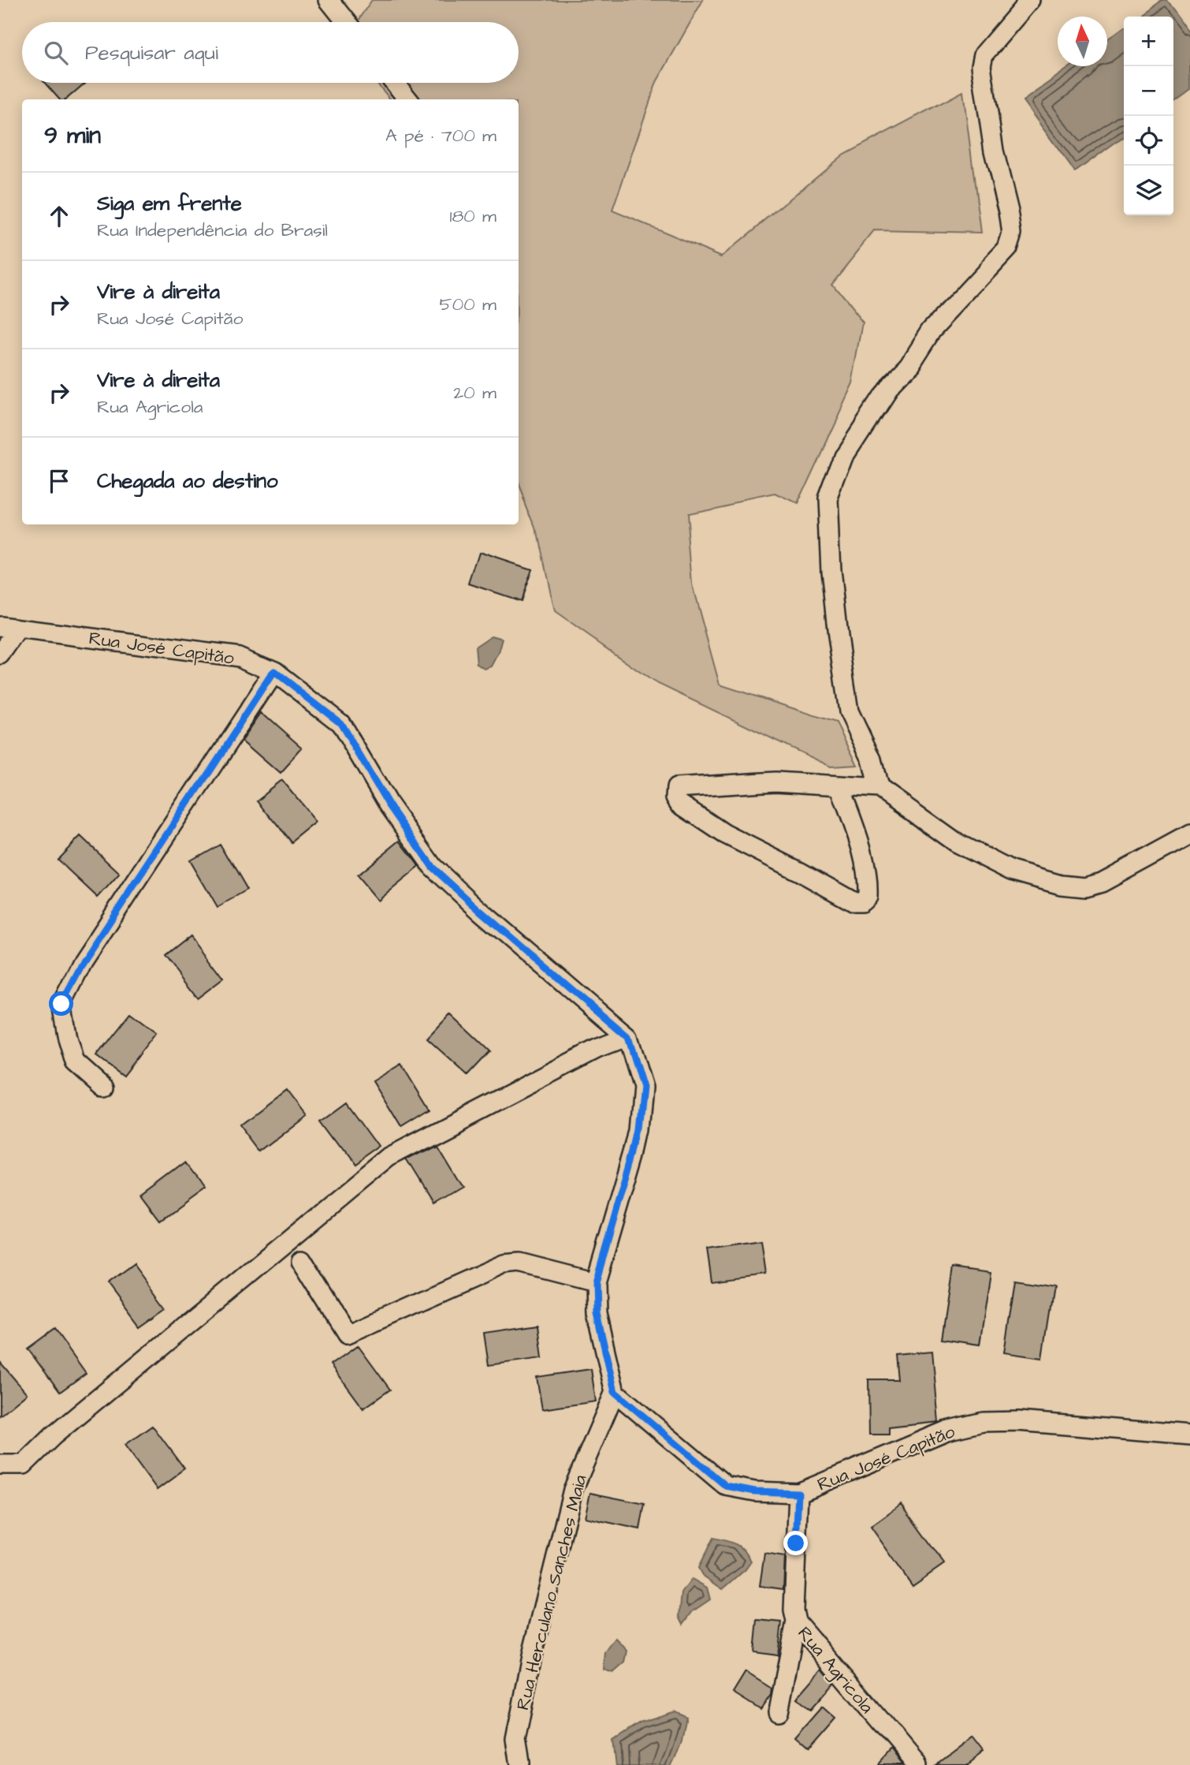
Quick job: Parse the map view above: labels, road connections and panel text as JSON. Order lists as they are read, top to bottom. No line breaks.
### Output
{"streets":{"street":["Rua José Capitão","Rua Herculano Sanches Maia","Rua Agricola"]},"crossings":[["Rua José Capitão","Rua Herculano Sanches Maia"],["Rua José Capitão","Rua Agricola"]],"north":"top","page":{"map_buttons":["+","−"],"search":"Pesquisar aqui","heading":["9 min","A pé · 700 m"],"list":[["Siga em frente","Rua Independência do Brasil","180 m"],["Vire à direita","Rua José Capitão","500 m"],["Vire à direita","Rua Agricola","20 m"],"Chegada ao destino"]}}
